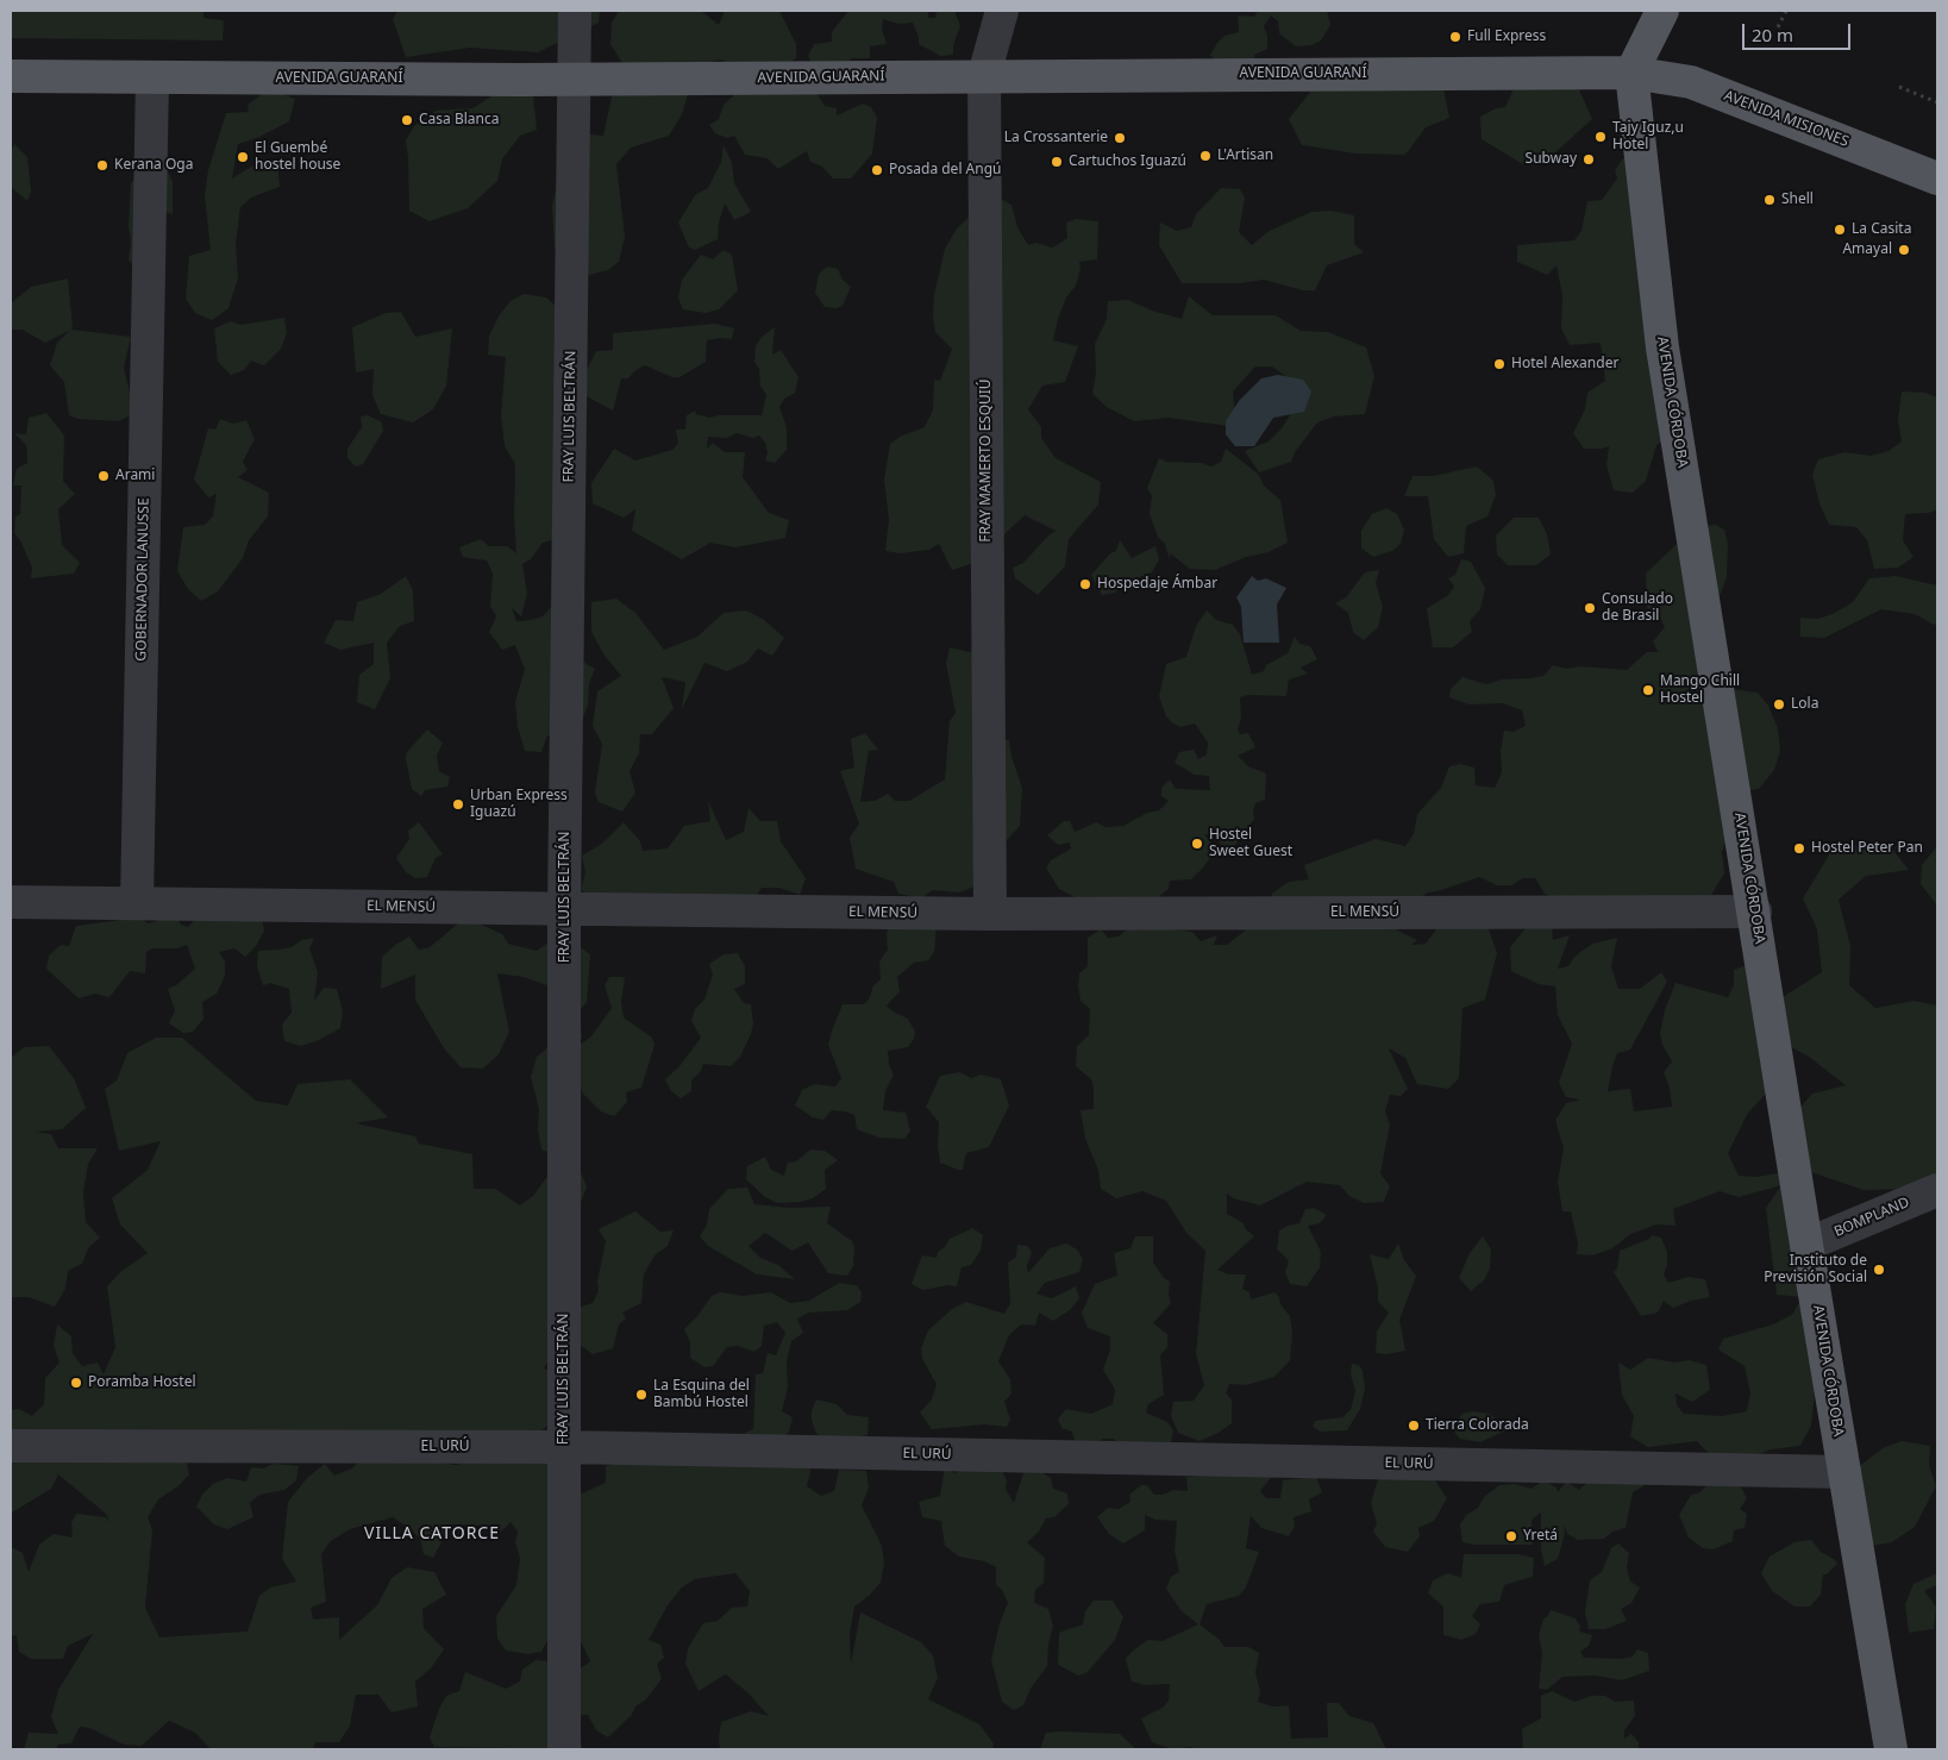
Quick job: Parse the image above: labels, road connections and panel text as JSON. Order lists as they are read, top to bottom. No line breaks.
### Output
{"streets":{"main road":["AVENIDA GUARANÍ","AVENIDA MISIONES","AVENIDA CÓRDOBA"],"street":["FRAY LUIS BELTRÁN","FRAY MAMERTO ESQUIÚ","GOBERNADOR LANUSSE","EL MENSÚ","BOMPLAND","EL URÚ"]},"crossings":[["AVENIDA GUARANÍ","AVENIDA MISIONES"],["AVENIDA GUARANÍ","AVENIDA CÓRDOBA"],["AVENIDA GUARANÍ","FRAY LUIS BELTRÁN"],["AVENIDA GUARANÍ","FRAY MAMERTO ESQUIÚ"],["AVENIDA GUARANÍ","GOBERNADOR LANUSSE"],["AVENIDA MISIONES","AVENIDA CÓRDOBA"],["AVENIDA CÓRDOBA","EL MENSÚ"],["AVENIDA CÓRDOBA","BOMPLAND"],["AVENIDA CÓRDOBA","EL URÚ"],["FRAY LUIS BELTRÁN","EL MENSÚ"],["FRAY LUIS BELTRÁN","EL URÚ"],["FRAY MAMERTO ESQUIÚ","EL MENSÚ"],["GOBERNADOR LANUSSE","EL MENSÚ"]],"districts":["VILLA CATORCE"],"places":["Full Express","Casa Blanca","Tajy Iguz,u Hotel","La Crossanterie","L'Artisan","El Guembé hostel house","Subway","Cartuchos Iguazú","Kerana Oga","Posada del Angú","Shell","La Casita","Amayal","Hotel Alexander","Arami","Hospedaje Ámbar","Consulado de Brasil","Mango Chill Hostel","Lola","Urban Express Iguazú","Hostel Sweet Guest","Hostel Peter Pan","Instituto de Previsión Social","Poramba Hostel","La Esquina del Bambú Hostel","Tierra Colorada","Yretá"],"scale_bar":"20 m"}
